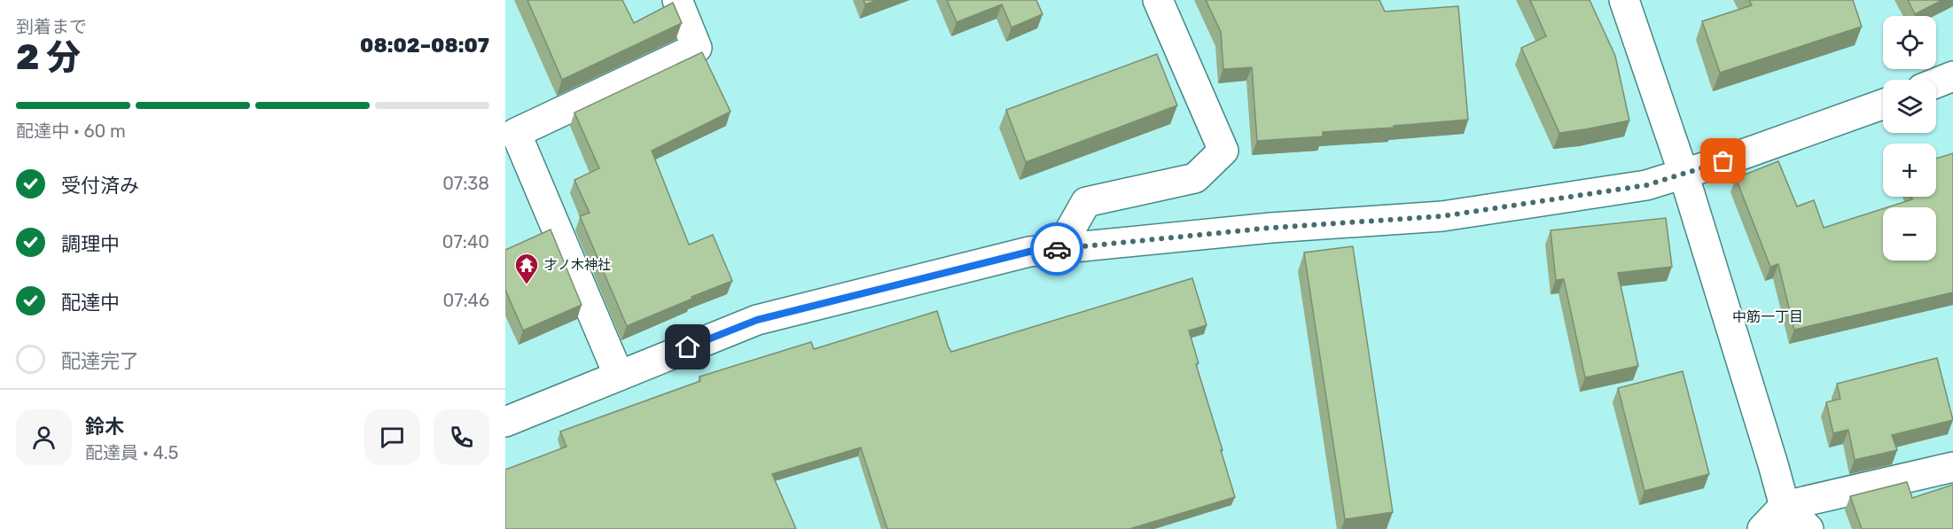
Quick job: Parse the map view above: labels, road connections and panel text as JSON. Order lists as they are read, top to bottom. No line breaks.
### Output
{"districts":["中筋一丁目"],"places":{"temple":["才ノ木神社"]},"page":{"heading":["2 分","到着まで","08:02–08:07"],"panel":["鈴木","配達員 · 4.5"],"map_buttons":["+","−"],"bar":"配達中 · 60 m","list":[["受付済み","07:38"],["調理中","07:40"],["配達中","07:46"],"配達完了"]}}
